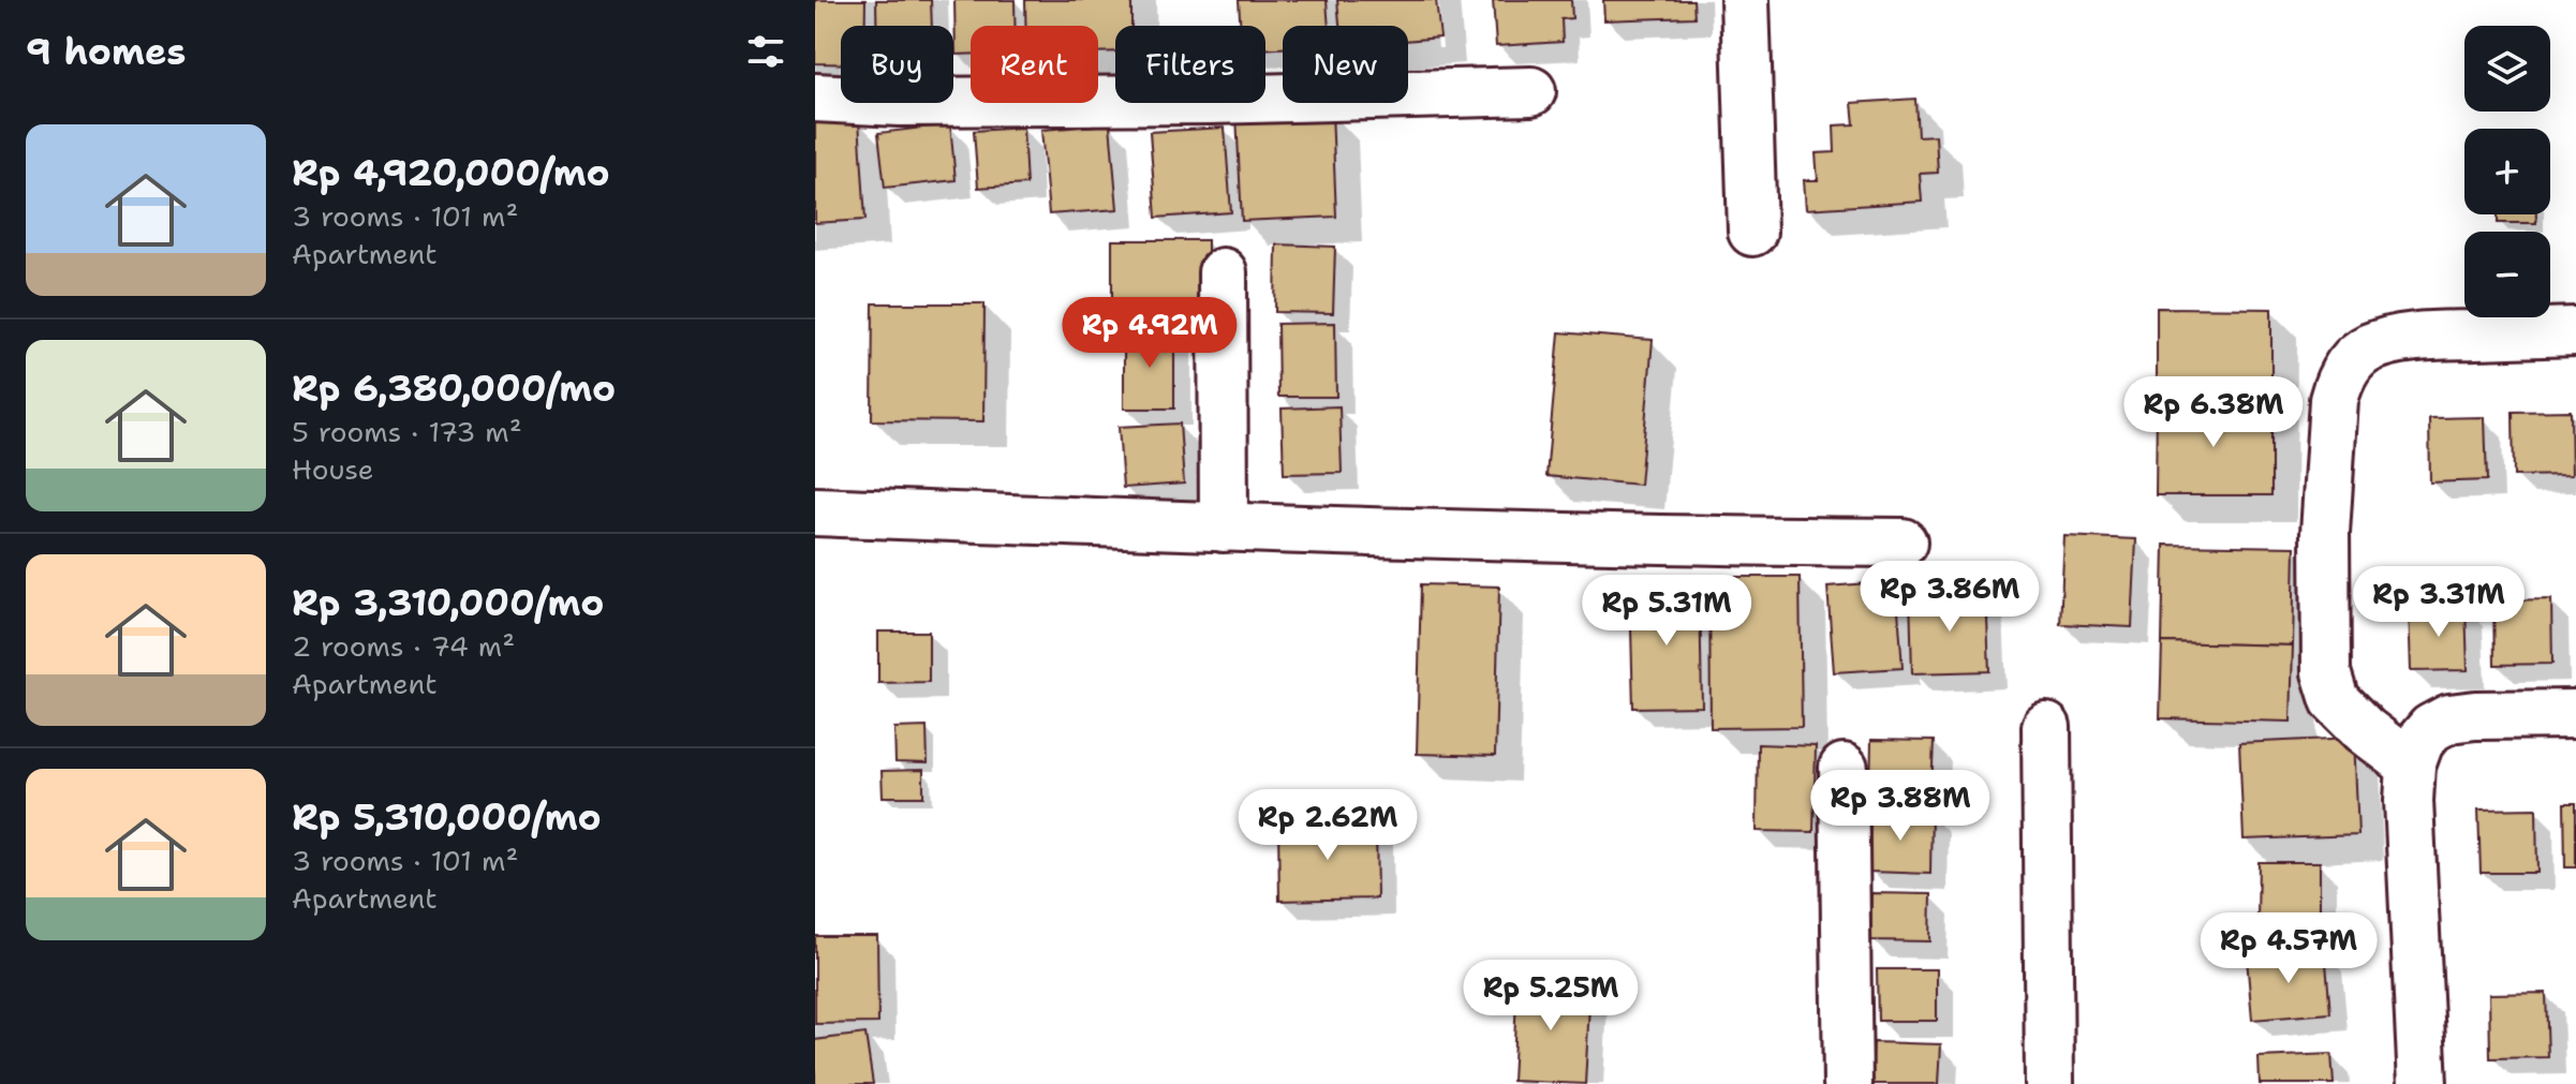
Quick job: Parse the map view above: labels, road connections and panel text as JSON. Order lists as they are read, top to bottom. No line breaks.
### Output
{"page":{"heading":"9 homes","map_buttons":["+","−"],"chip":["Buy","Rent","Filters","New"],"list":[{"name":"Rp 4,920,000/mo","note":"3 rooms · 101 m² · Apartment"},{"name":"Rp 6,380,000/mo","note":"5 rooms · 173 m² · House"},{"name":"Rp 3,310,000/mo","note":"2 rooms · 74 m² · Apartment"},{"name":"Rp 5,310,000/mo","note":"3 rooms · 101 m² · Apartment"}],"price":["Rp 4.92M","Rp 6.38M","Rp 3.86M","Rp 3.31M","Rp 5.31M","Rp 3.88M","Rp 2.62M","Rp 4.57M","Rp 5.25M"]}}
